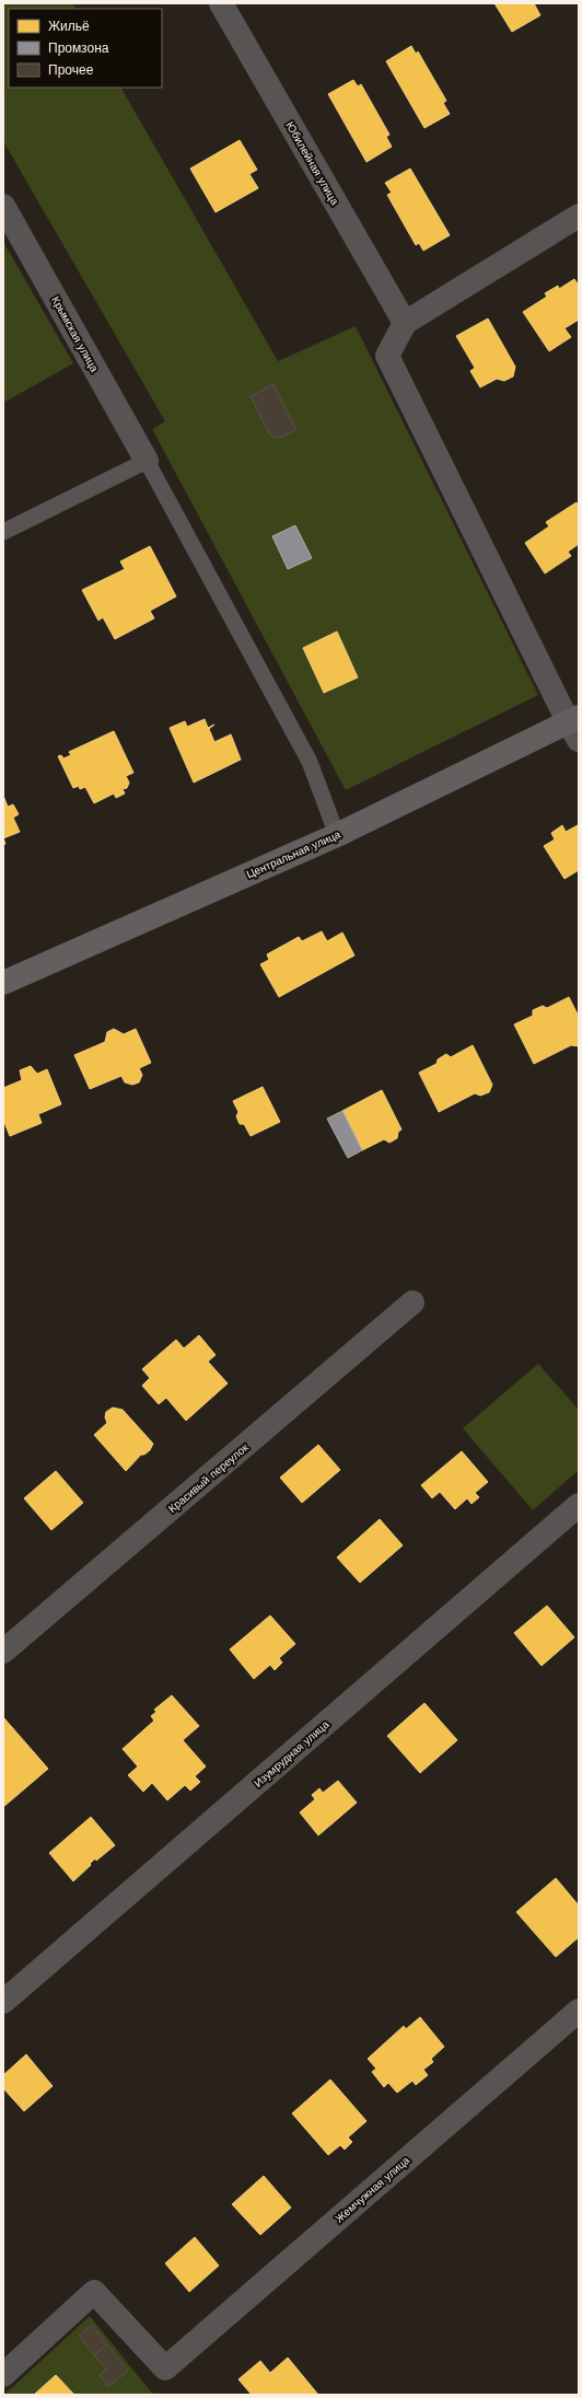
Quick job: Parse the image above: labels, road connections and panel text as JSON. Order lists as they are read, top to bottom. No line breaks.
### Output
{"streets":{"main road":["Центральная улица"],"street":["Юбилейная улица","Крымская улица","Красивый переулок","Изумрудная улица","Жемчужная улица"]},"legend":["Жильё","Промзона","Прочее"]}
